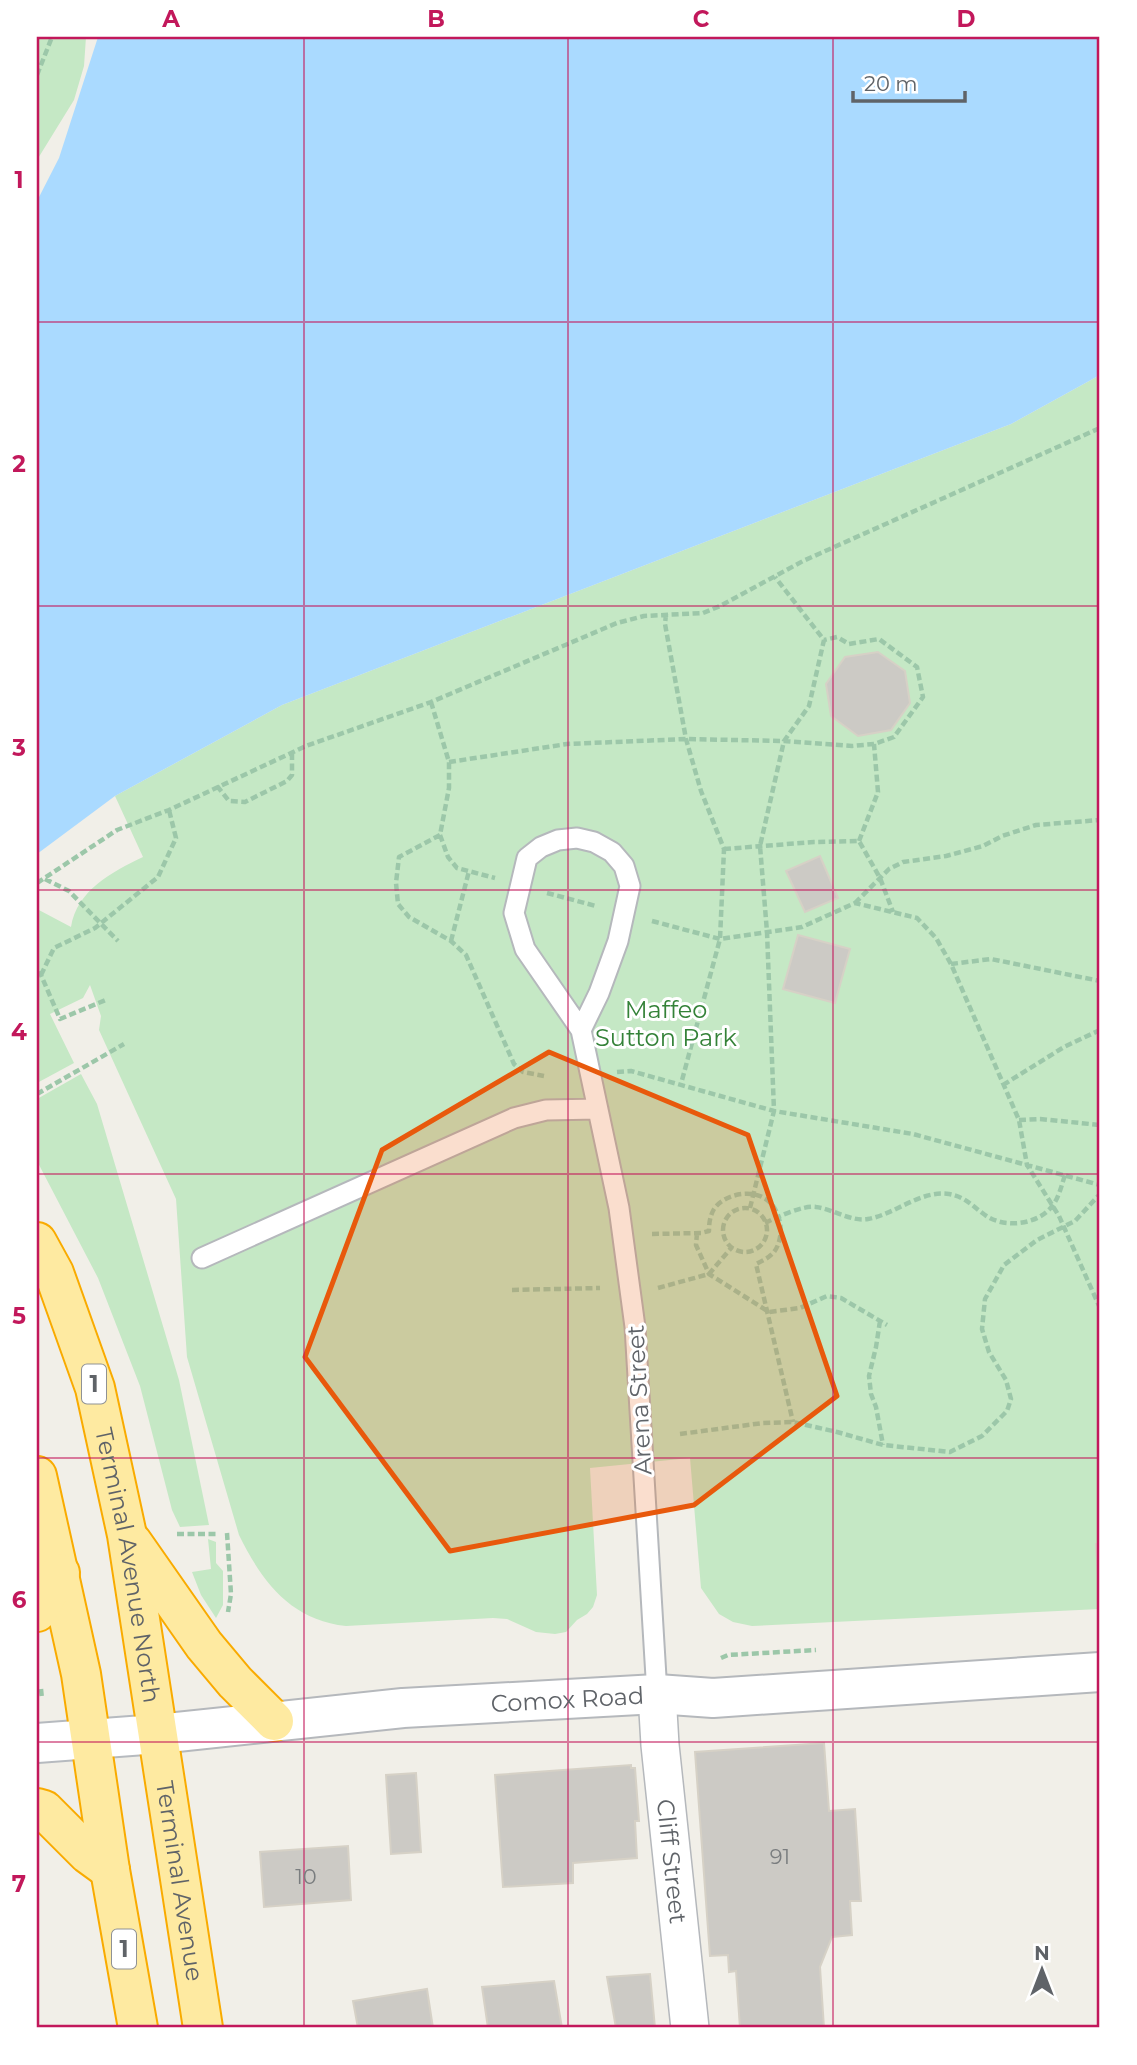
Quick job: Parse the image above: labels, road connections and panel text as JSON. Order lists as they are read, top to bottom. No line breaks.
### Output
{"streets":{"highway":["1","Terminal Avenue North","Terminal Avenue"],"street":["Comox Road","Cliff Street"],"lane":["Arena Street"]},"crossings":[["1","Comox Road"],["Arena Street","Comox Road"],["Arena Street","Cliff Street"],["Terminal Avenue North","Comox Road"],["Terminal Avenue North","Terminal Avenue"],["Comox Road","Cliff Street"],["Comox Road","Terminal Avenue"]],"parks":["Maffeo Sutton Park"],"house_numbers":["91","10"],"scale_bar":"20 m","north":"top","grid":{"columns":["A","B","C","D"],"rows":["1","2","3","4","5","6","7"]}}
